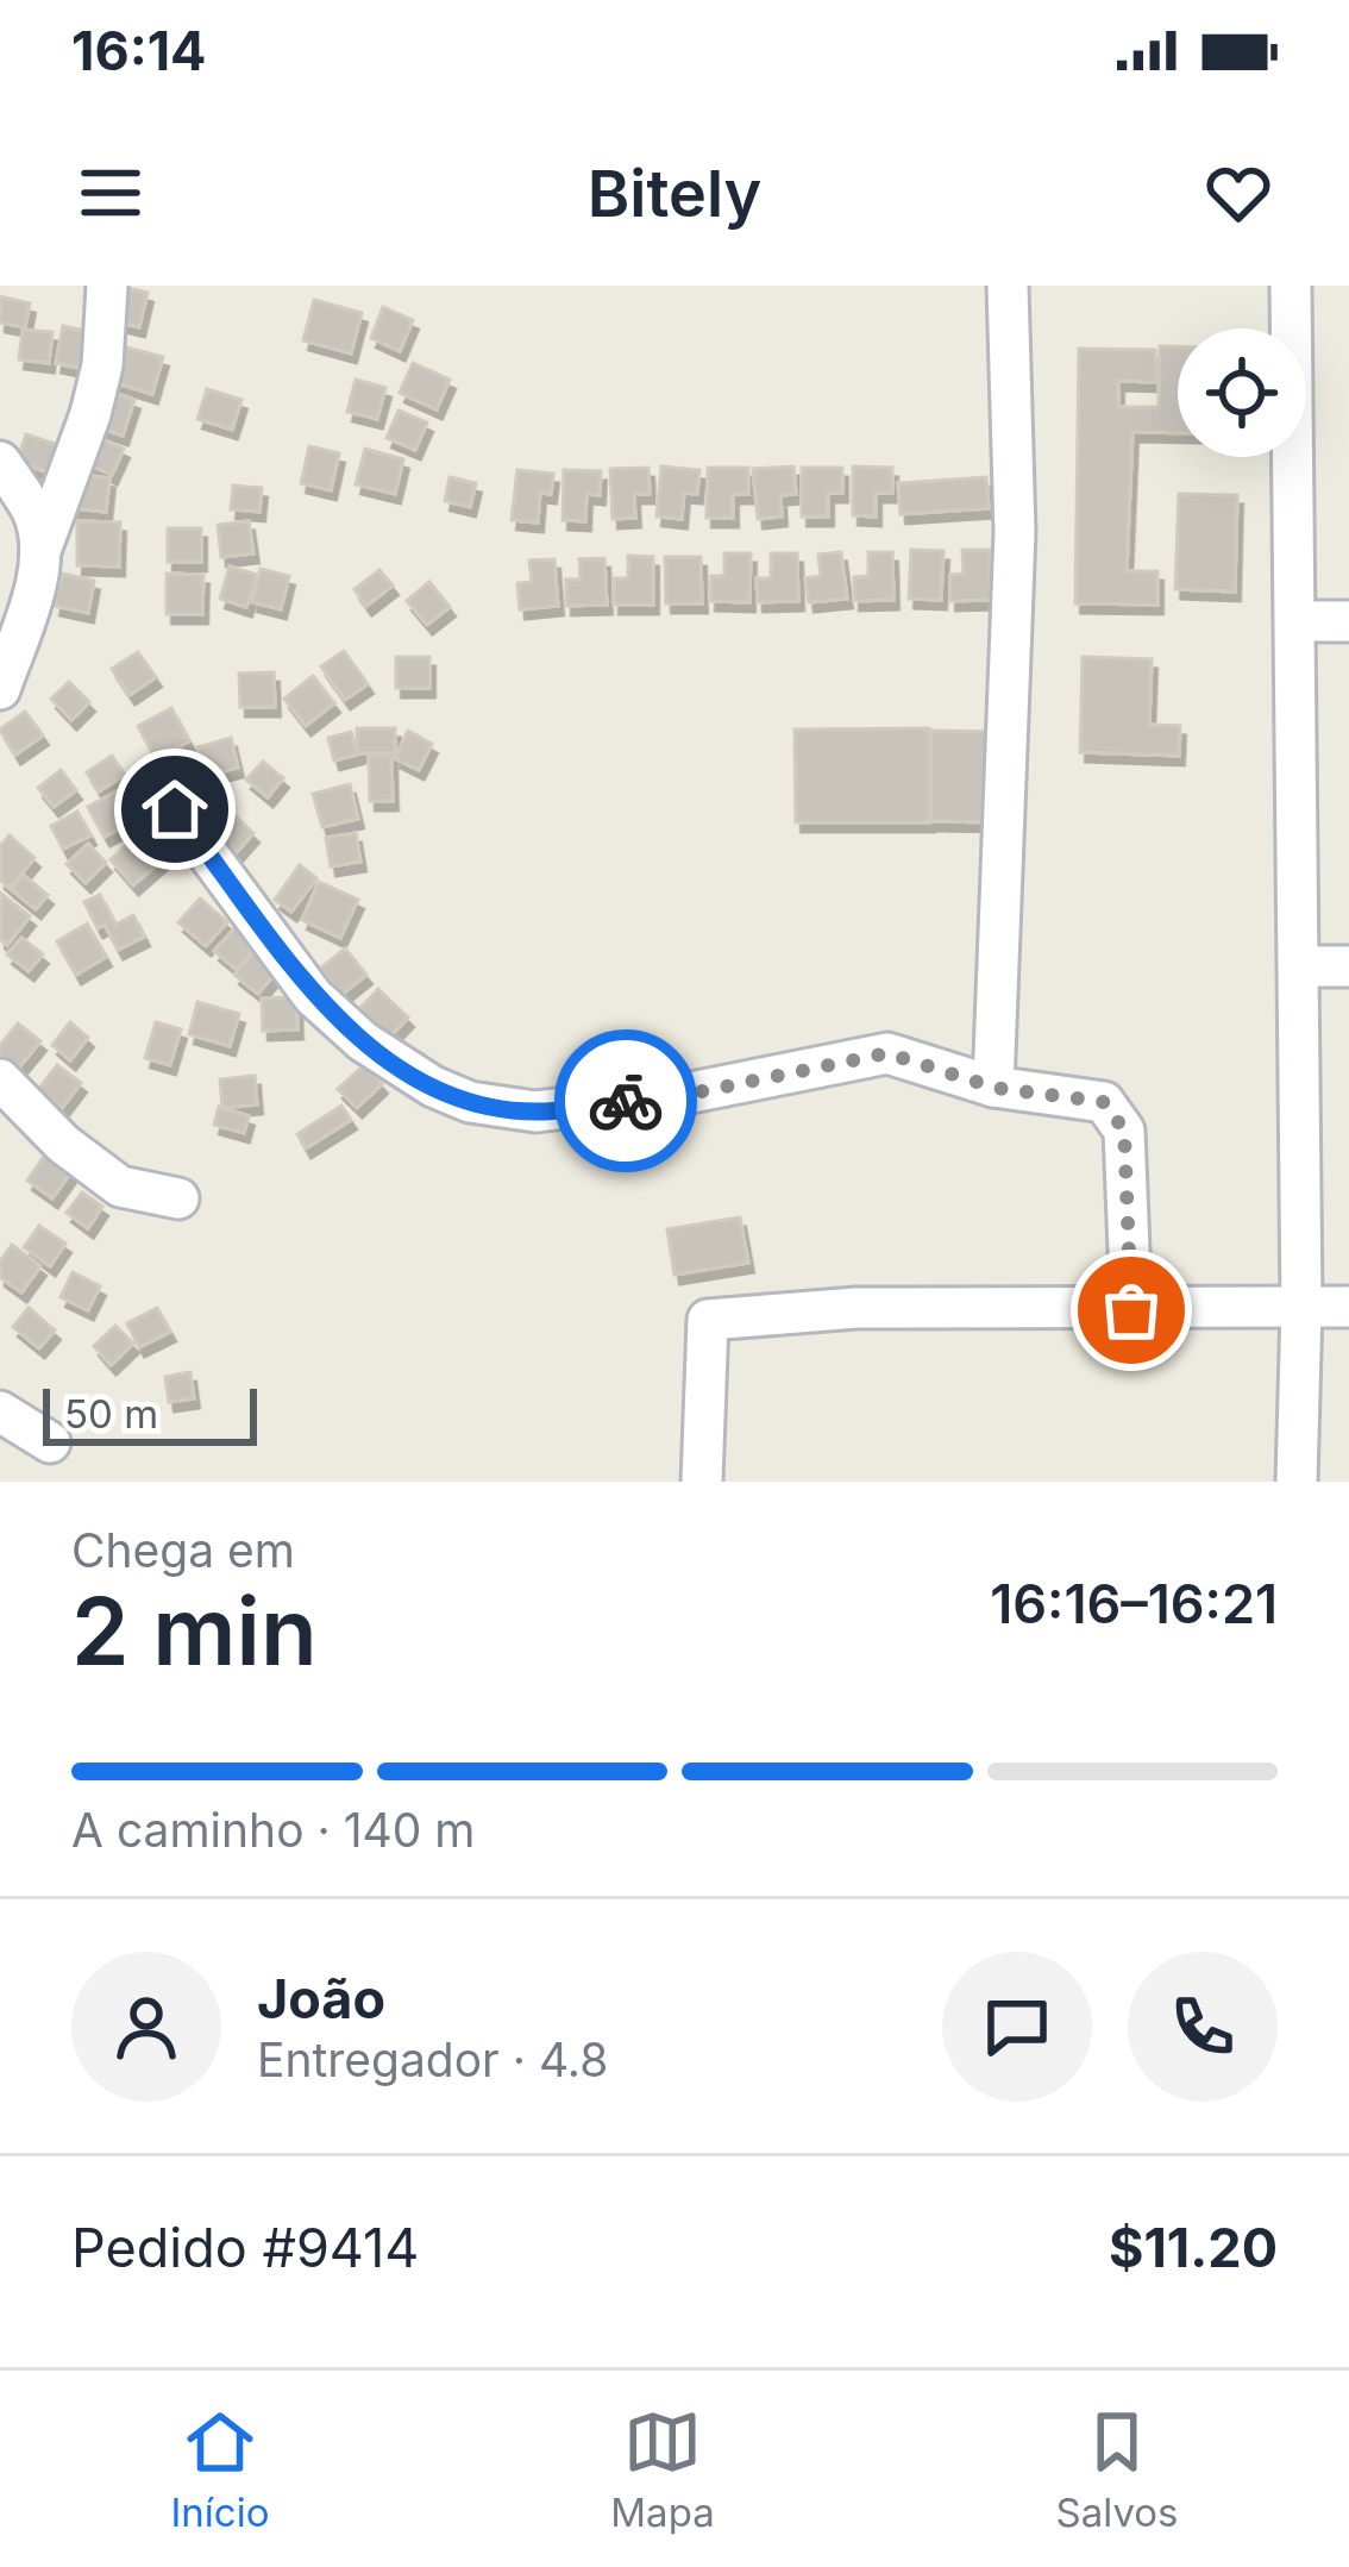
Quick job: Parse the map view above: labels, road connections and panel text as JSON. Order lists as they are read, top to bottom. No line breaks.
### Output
{"scale_bar":"50 m","page":{"status":"16:14","header":"Bitely","scale":"50 m","heading":["2 min","Chega em","16:16–16:21"],"panel":["João","Entregador · 4.8","Pedido #9414","$11.20"],"bar":"A caminho · 140 m","tabs":["Início","Mapa","Salvos"]}}
